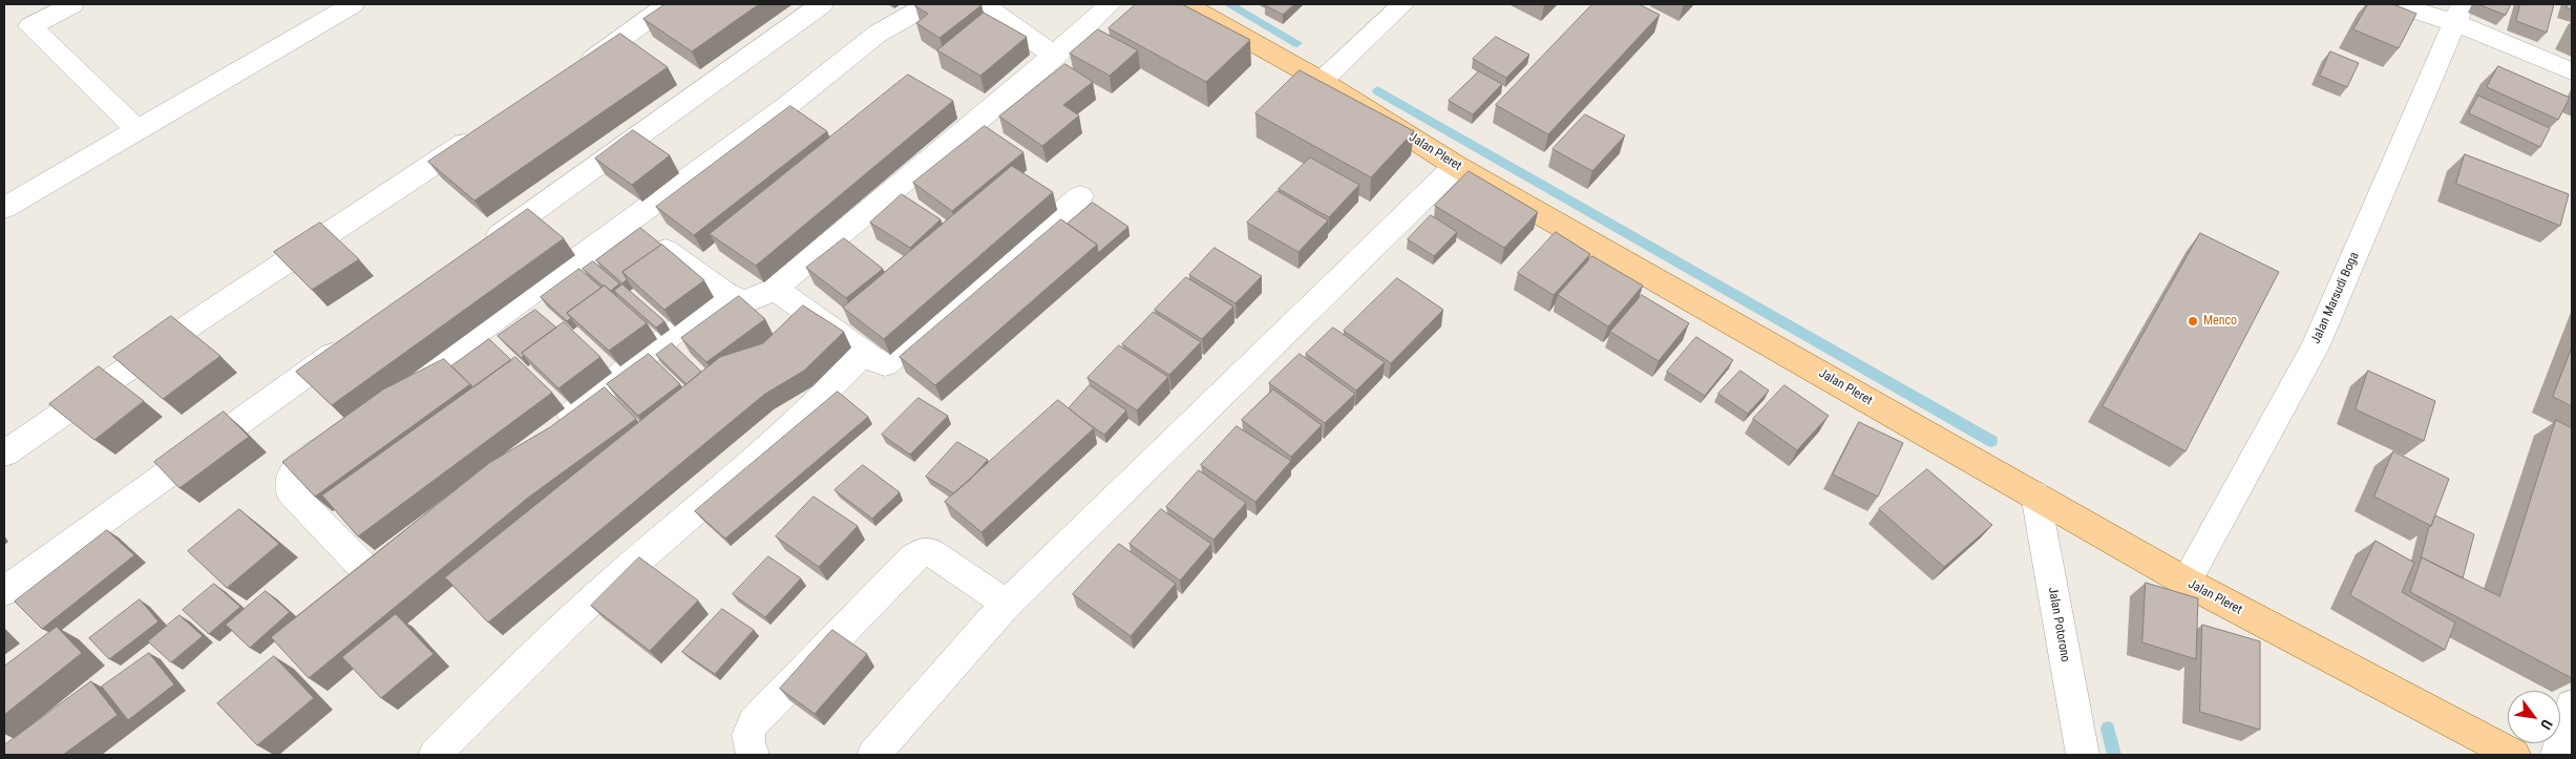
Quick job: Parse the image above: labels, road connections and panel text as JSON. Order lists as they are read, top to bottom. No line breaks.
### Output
{"streets":{"main road":["Jalan Pleret"],"street":["Jalan Marsudi Boga","Jalan Potorono"]},"crossings":[["Jalan Pleret","Jalan Marsudi Boga"],["Jalan Pleret","Jalan Potorono"]],"places":["Menco"],"north":"bottom right"}
